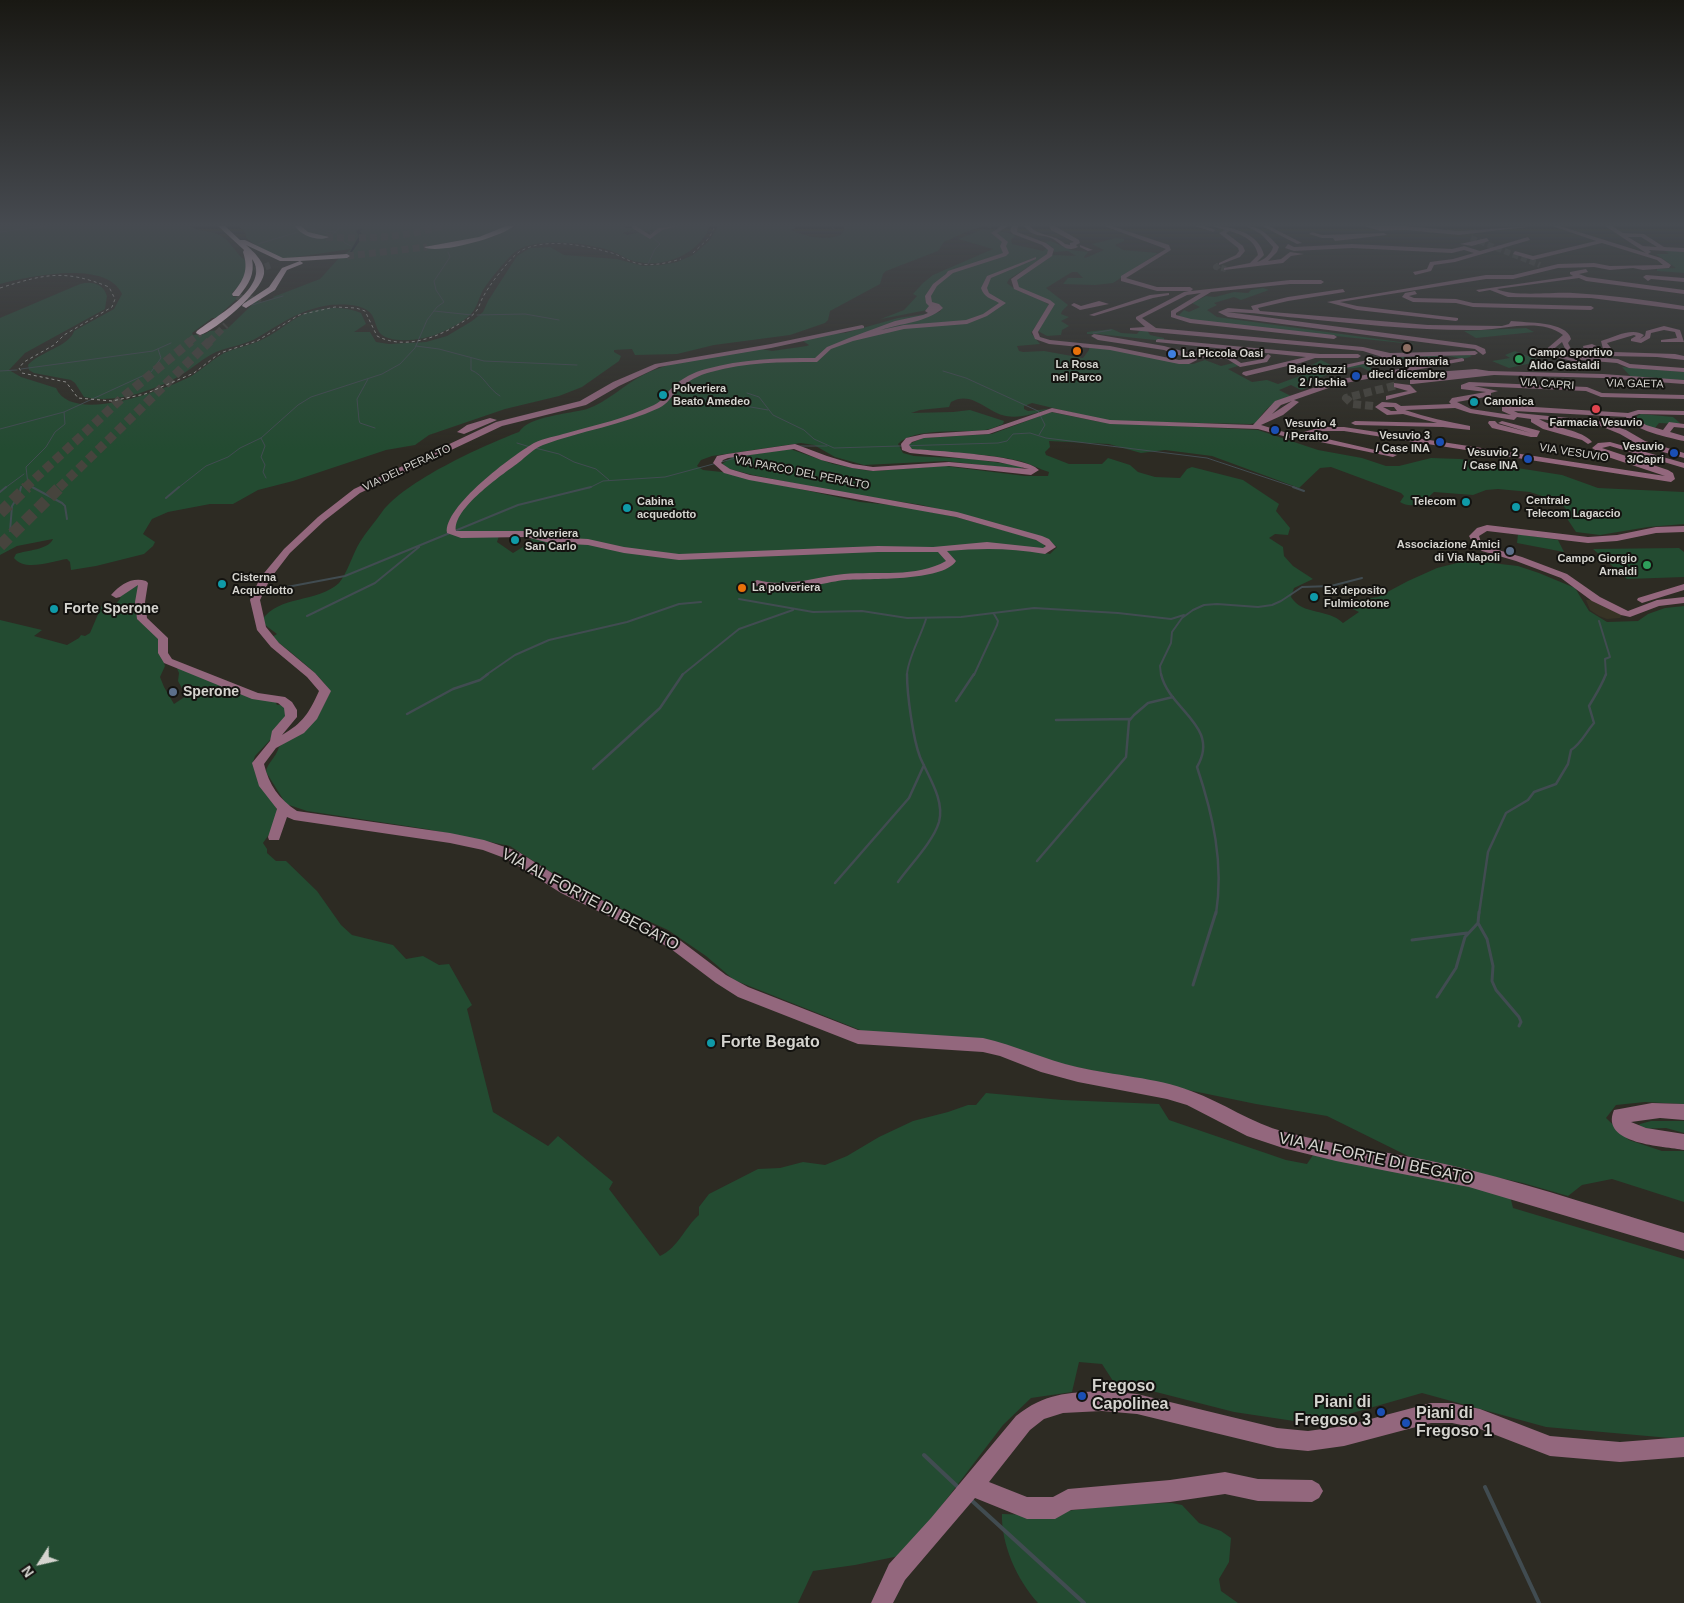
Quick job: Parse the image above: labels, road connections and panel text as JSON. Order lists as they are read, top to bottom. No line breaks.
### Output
{"streets":{"street":["VIA CAPRI","VIA GAETA","VIA VESUVIO","VIA DEL PERALTO","VIA PARCO DEL PERALTO","VIA AL FORTE DI BEGATO"]},"crossings":[["VIA CAPRI","VIA GAETA"],["VIA VESUVIO","VIA PARCO DEL PERALTO"]],"places":["Scuola primaria dieci dicembre","La Rosa nel Parco","La Piccola Oasi","Campo sportivo Aldo Gastaldi","Balestrazzi 2 / Ischia","Polveriera Beato Amedeo","Canonica","Farmacia Vesuvio","Vesuvio 4 / Peralto","Vesuvio 3 / Case INA","Vesuvio 3/Capri","Vesuvio 2 / Case INA","Telecom","Centrale Telecom Lagaccio","Cabina acquedotto","Polveriera San Carlo","Associazione Amici di Via Napoli","Campo Giorgio Arnaldi","Cisterna Acquedotto","La polveriera","Ex deposito Fulmicotone","Forte Sperone","Sperone","Forte Begato","Fregoso Capolinea","Piani di Fregoso 3","Piani di Fregoso 1"],"north":"bottom left"}
